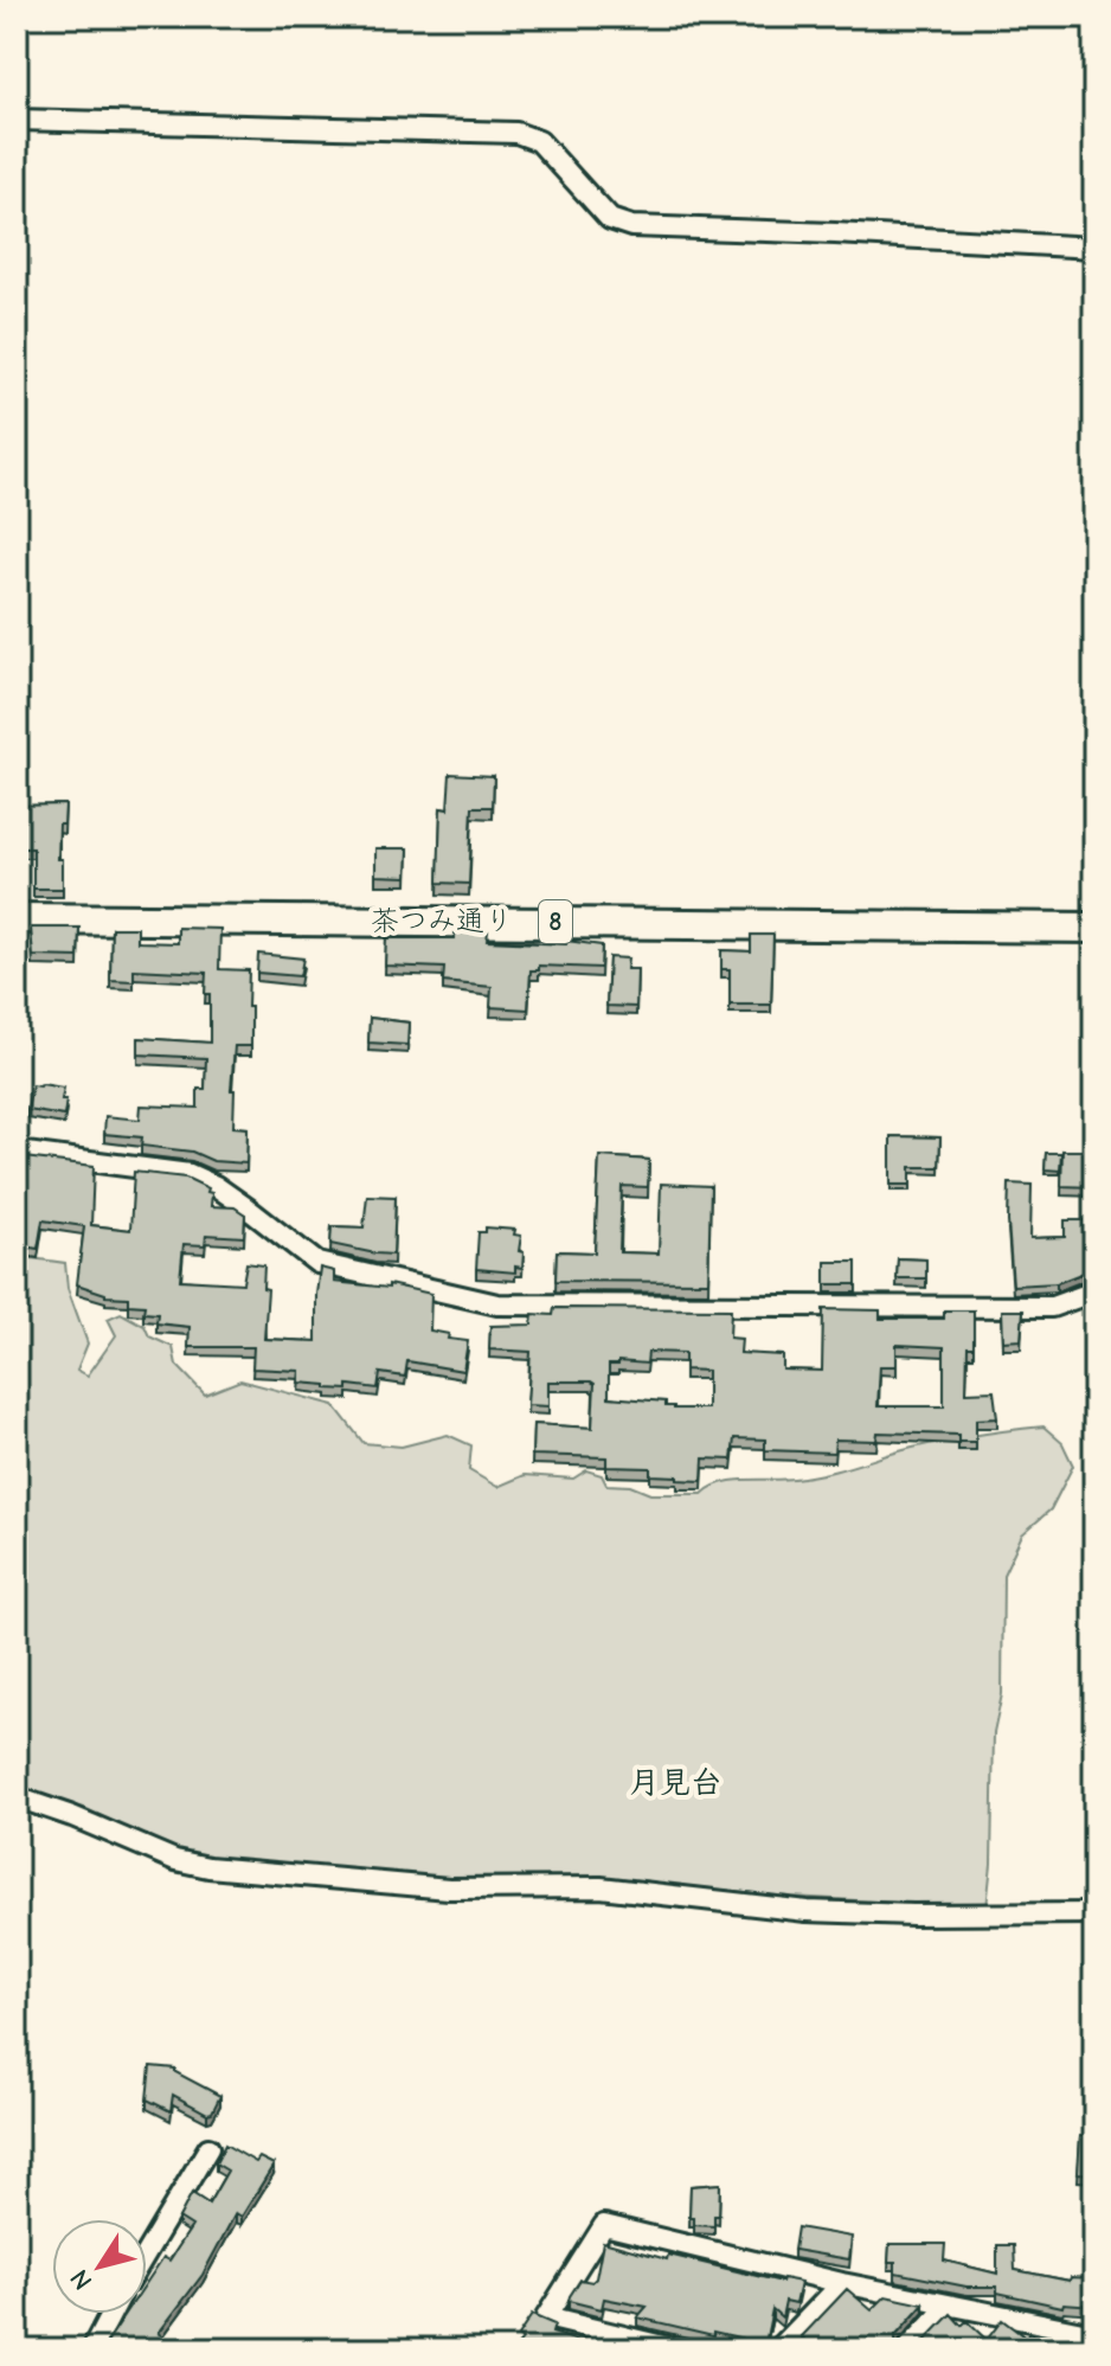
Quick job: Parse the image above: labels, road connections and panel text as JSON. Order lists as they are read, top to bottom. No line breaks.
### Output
{"streets":{"main road":["茶つみ通り","8"]},"districts":["月見台"],"north":"bottom left"}
